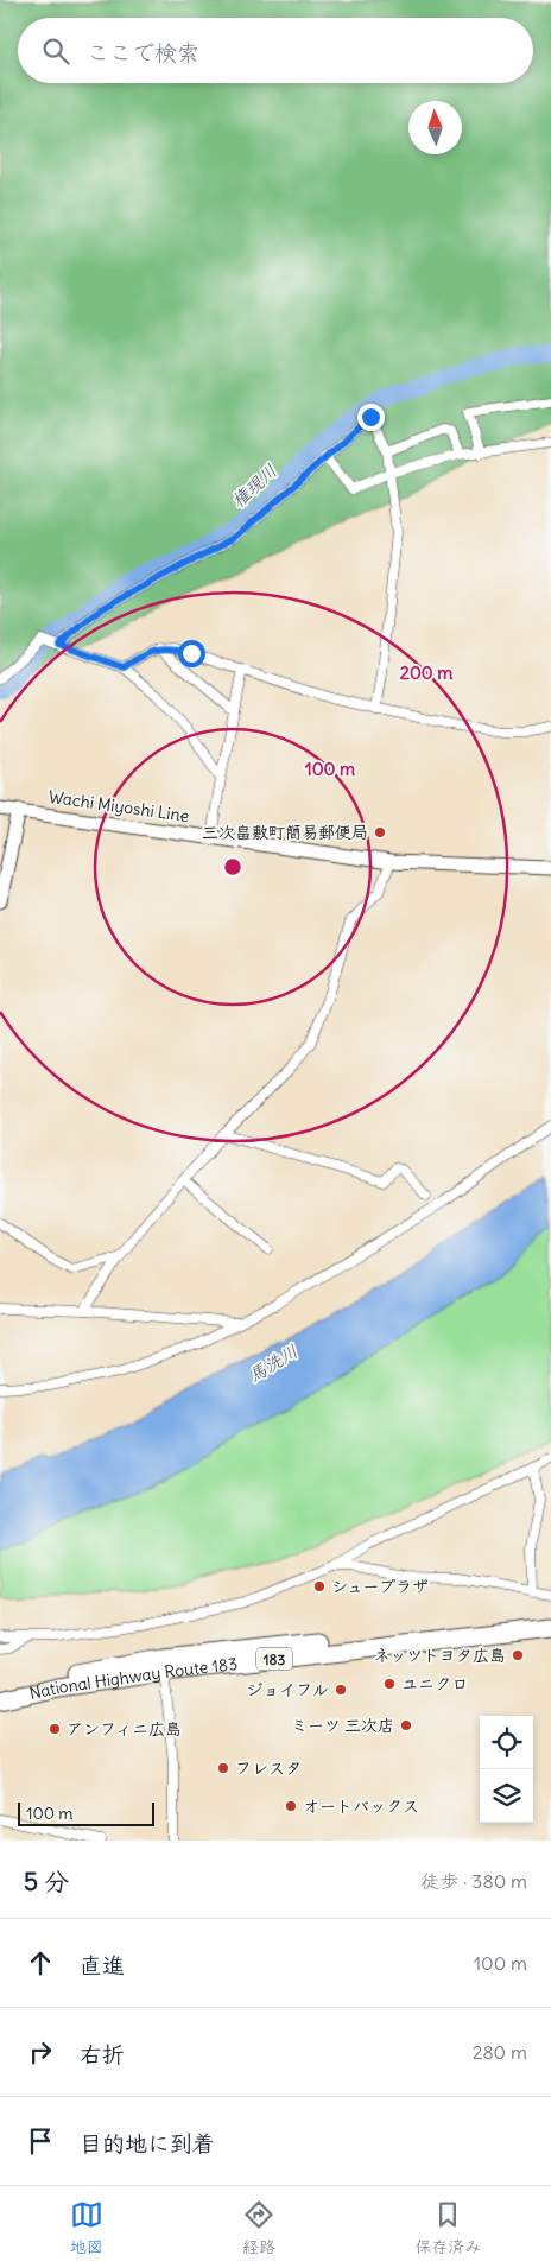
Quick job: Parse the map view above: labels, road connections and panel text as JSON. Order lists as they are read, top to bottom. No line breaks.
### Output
{"streets":{"highway":["183","National Highway Route 183"],"main road":["Wachi Miyoshi Line"]},"water":["権現川","馬洗川"],"places":["三次畠敷町簡易郵便局","シュープラザ","ネッツトヨタ広島","ユニクロ","ジョイフル","ミーツ 三次店","アンフィニ広島","フレスタ","オートバックス"],"scale_bar":"100 m","north":"top","page":{"search":"ここで検索","scale":"100 m","heading":["5 分","徒歩 · 380 m"],"list":[["直進","100 m"],["右折","280 m"],"目的地に到着"],"nav":["地図","経路","保存済み"]},"rings":["200 m","100 m"]}
